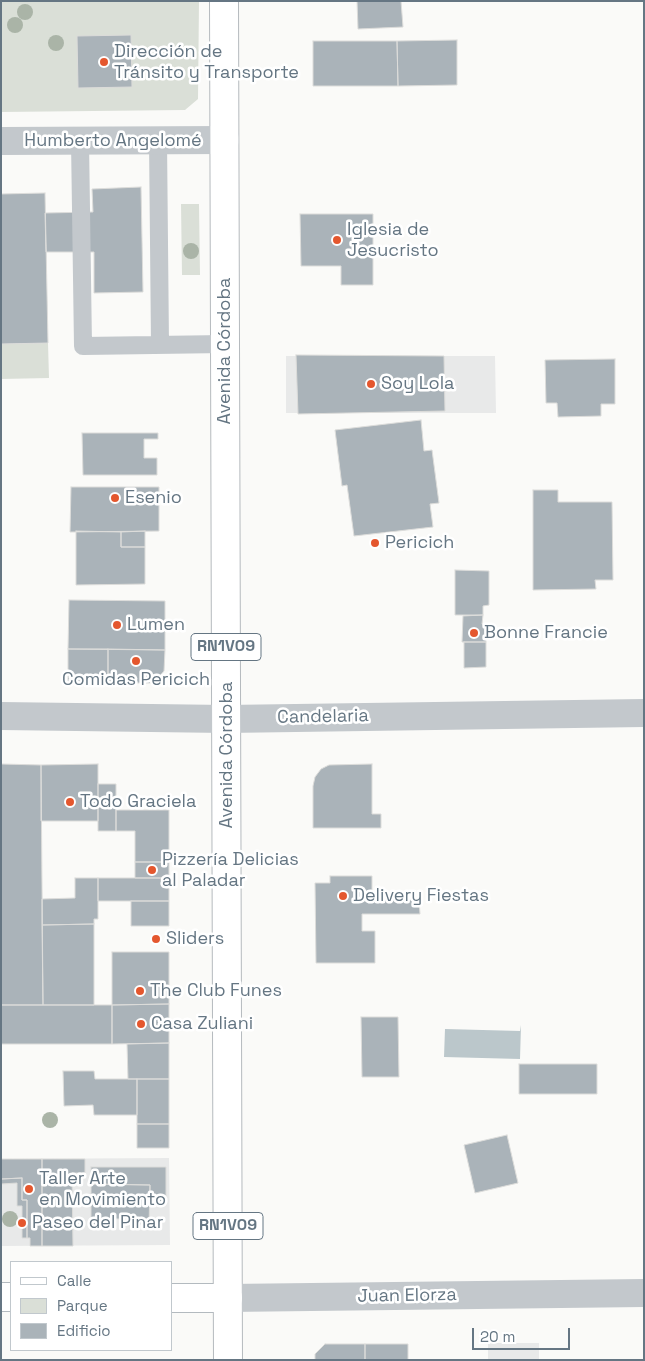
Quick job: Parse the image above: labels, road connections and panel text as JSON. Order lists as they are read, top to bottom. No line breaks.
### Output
{"streets":{"main road":["Avenida Córdoba","RN1V09","Juan Elorza"],"street":["Humberto Angelomé","Candelaria"]},"crossings":[["Humberto Angelomé","Avenida Córdoba"],["Avenida Córdoba","Candelaria"],["Avenida Córdoba","Juan Elorza"]],"places":["Dirección de Tránsito y Transporte","Iglesia de Jesucristo","Soy Lola","Esenio","Pericich","Lumen","Bonne Francie","Comidas Pericich","Todo Graciela","Pizzería Delicias al Paladar","Delivery Fiestas","Sliders","The Club Funes","Casa Zuliani","Taller Arte en Movimiento","Paseo del Pinar"],"legend":["Calle","Parque","Edificio"],"scale_bar":"20 m"}
